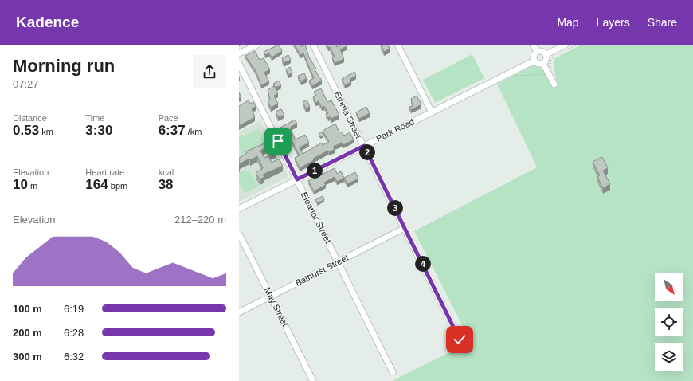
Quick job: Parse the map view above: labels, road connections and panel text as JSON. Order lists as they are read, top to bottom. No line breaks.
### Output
{"streets":{"street":["Emma Street","Park Road","Eleanor Street","Bathurst Street","May Street"]},"crossings":[["Emma Street","Park Road"],["Emma Street","Bathurst Street"],["Park Road","Eleanor Street"],["Eleanor Street","Bathurst Street"],["Bathurst Street","May Street"]],"north":"bottom right","page":{"header":"Kadence","nav":["Map","Layers","Share"],"heading":["Morning run","07:27"],"stats":[["Distance","0.53 km"],["Time","3:30"],["Pace","6:37 /km"],["Elevation","10 m"],["Heart rate","164 bpm"],["kcal","38"]],"pins":["2","1","3","4"],"chart":["Elevation","212–220 m"],"list":[{"name":"100 m","note":"6:19"},{"name":"200 m","note":"6:28"},{"name":"300 m","note":"6:32"}]}}
